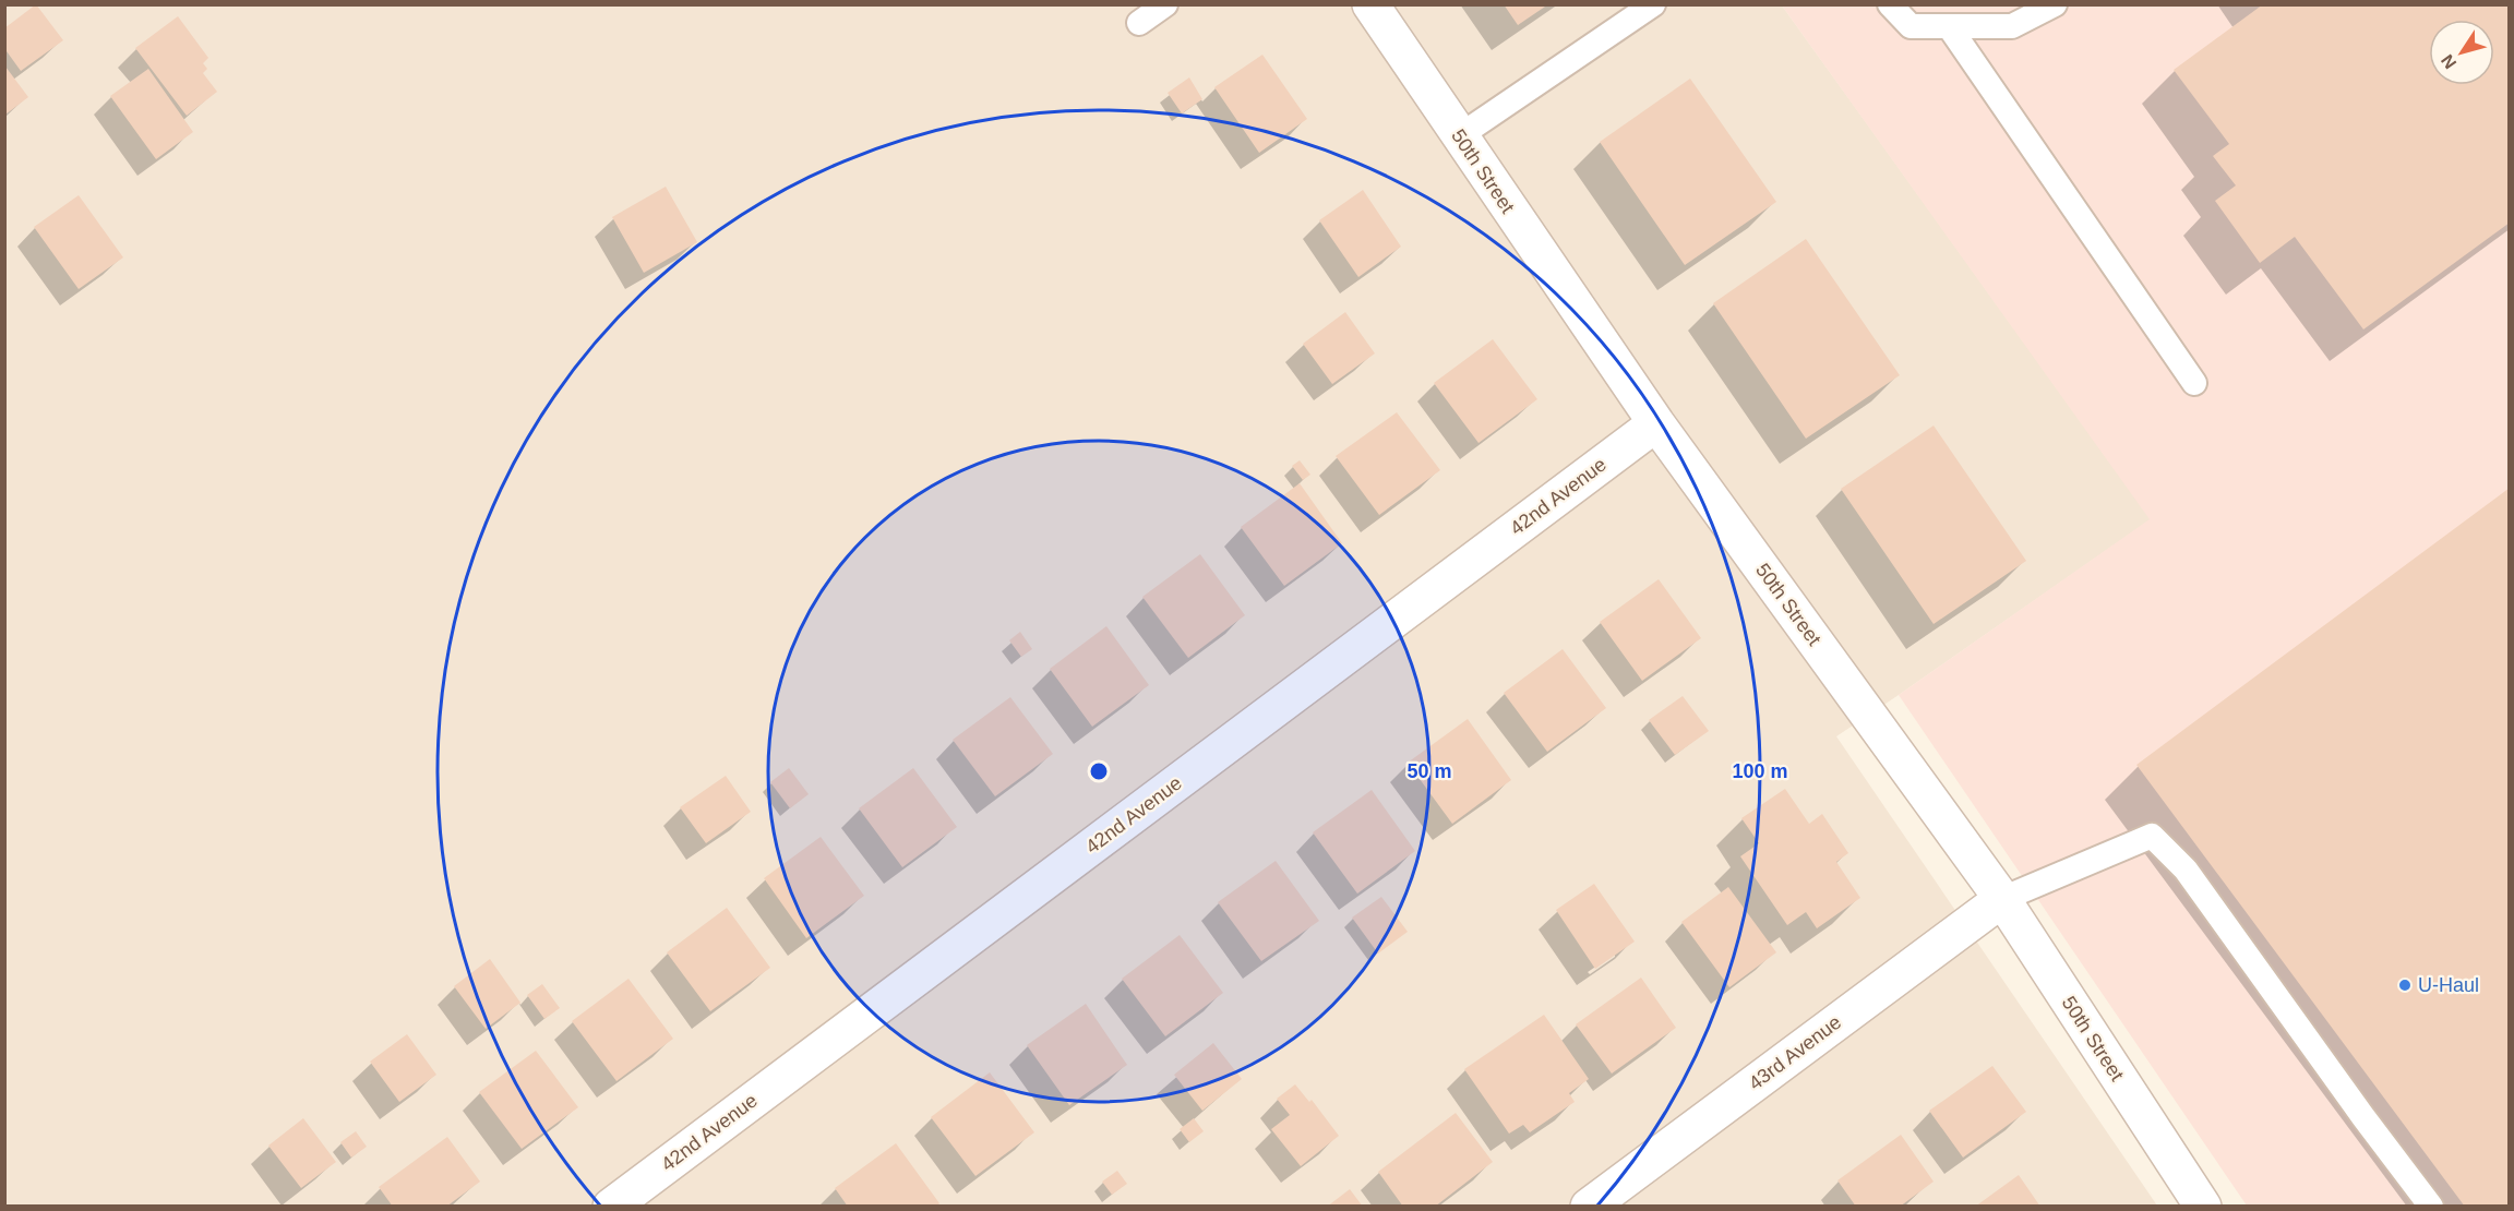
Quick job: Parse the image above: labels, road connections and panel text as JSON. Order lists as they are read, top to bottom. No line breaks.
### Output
{"streets":{"street":["50th Street","42nd Avenue","43rd Avenue"]},"crossings":[["50th Street","42nd Avenue"],["50th Street","43rd Avenue"]],"places":["U-Haul"],"north":"bottom left","rings":["50 m","100 m"]}
